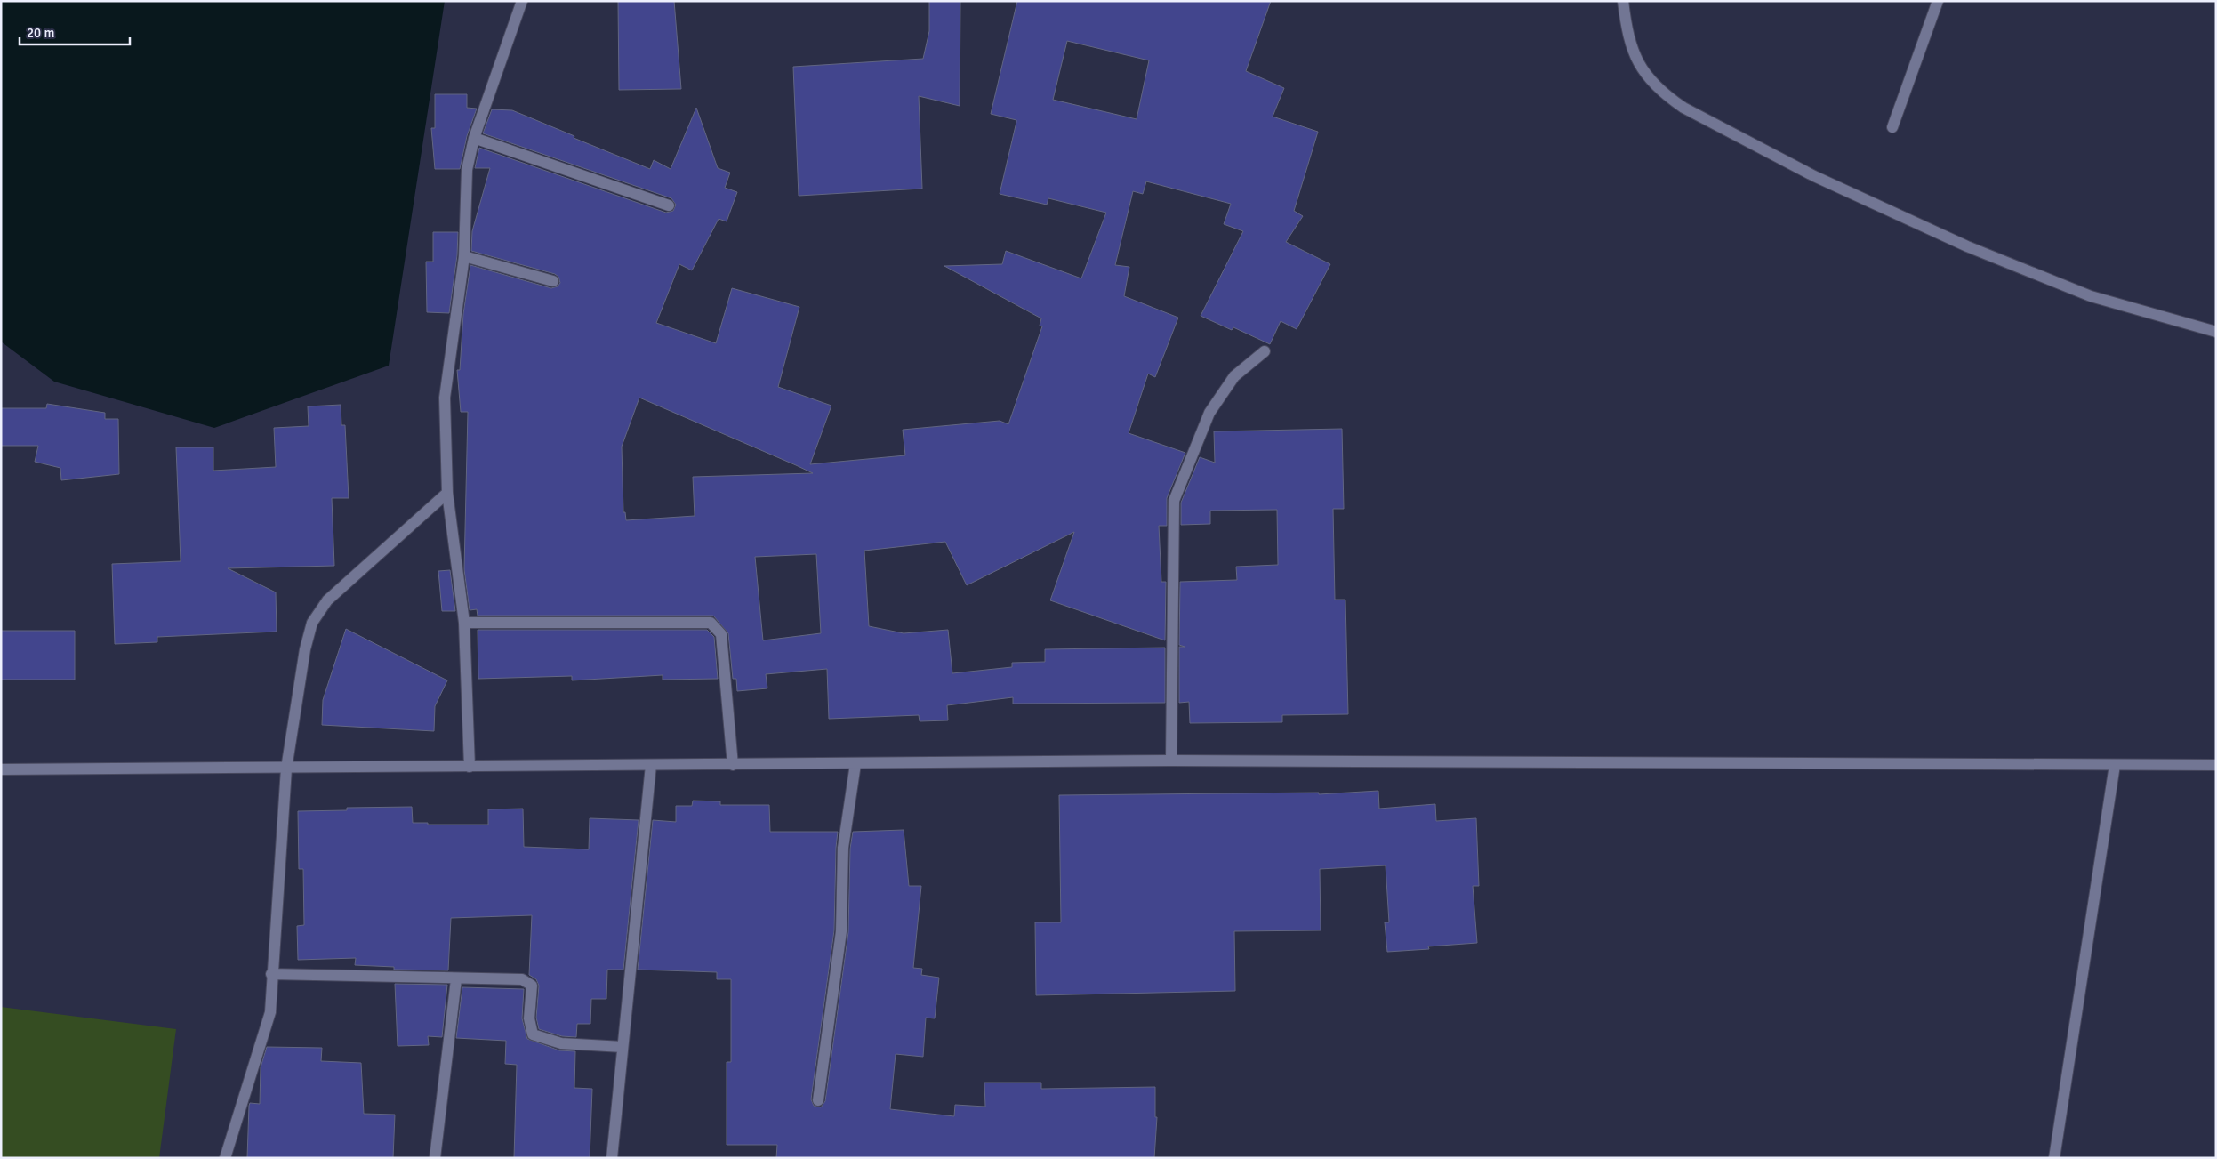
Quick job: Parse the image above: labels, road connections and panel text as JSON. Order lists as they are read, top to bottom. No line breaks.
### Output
{"scale_bar":"20 m"}
